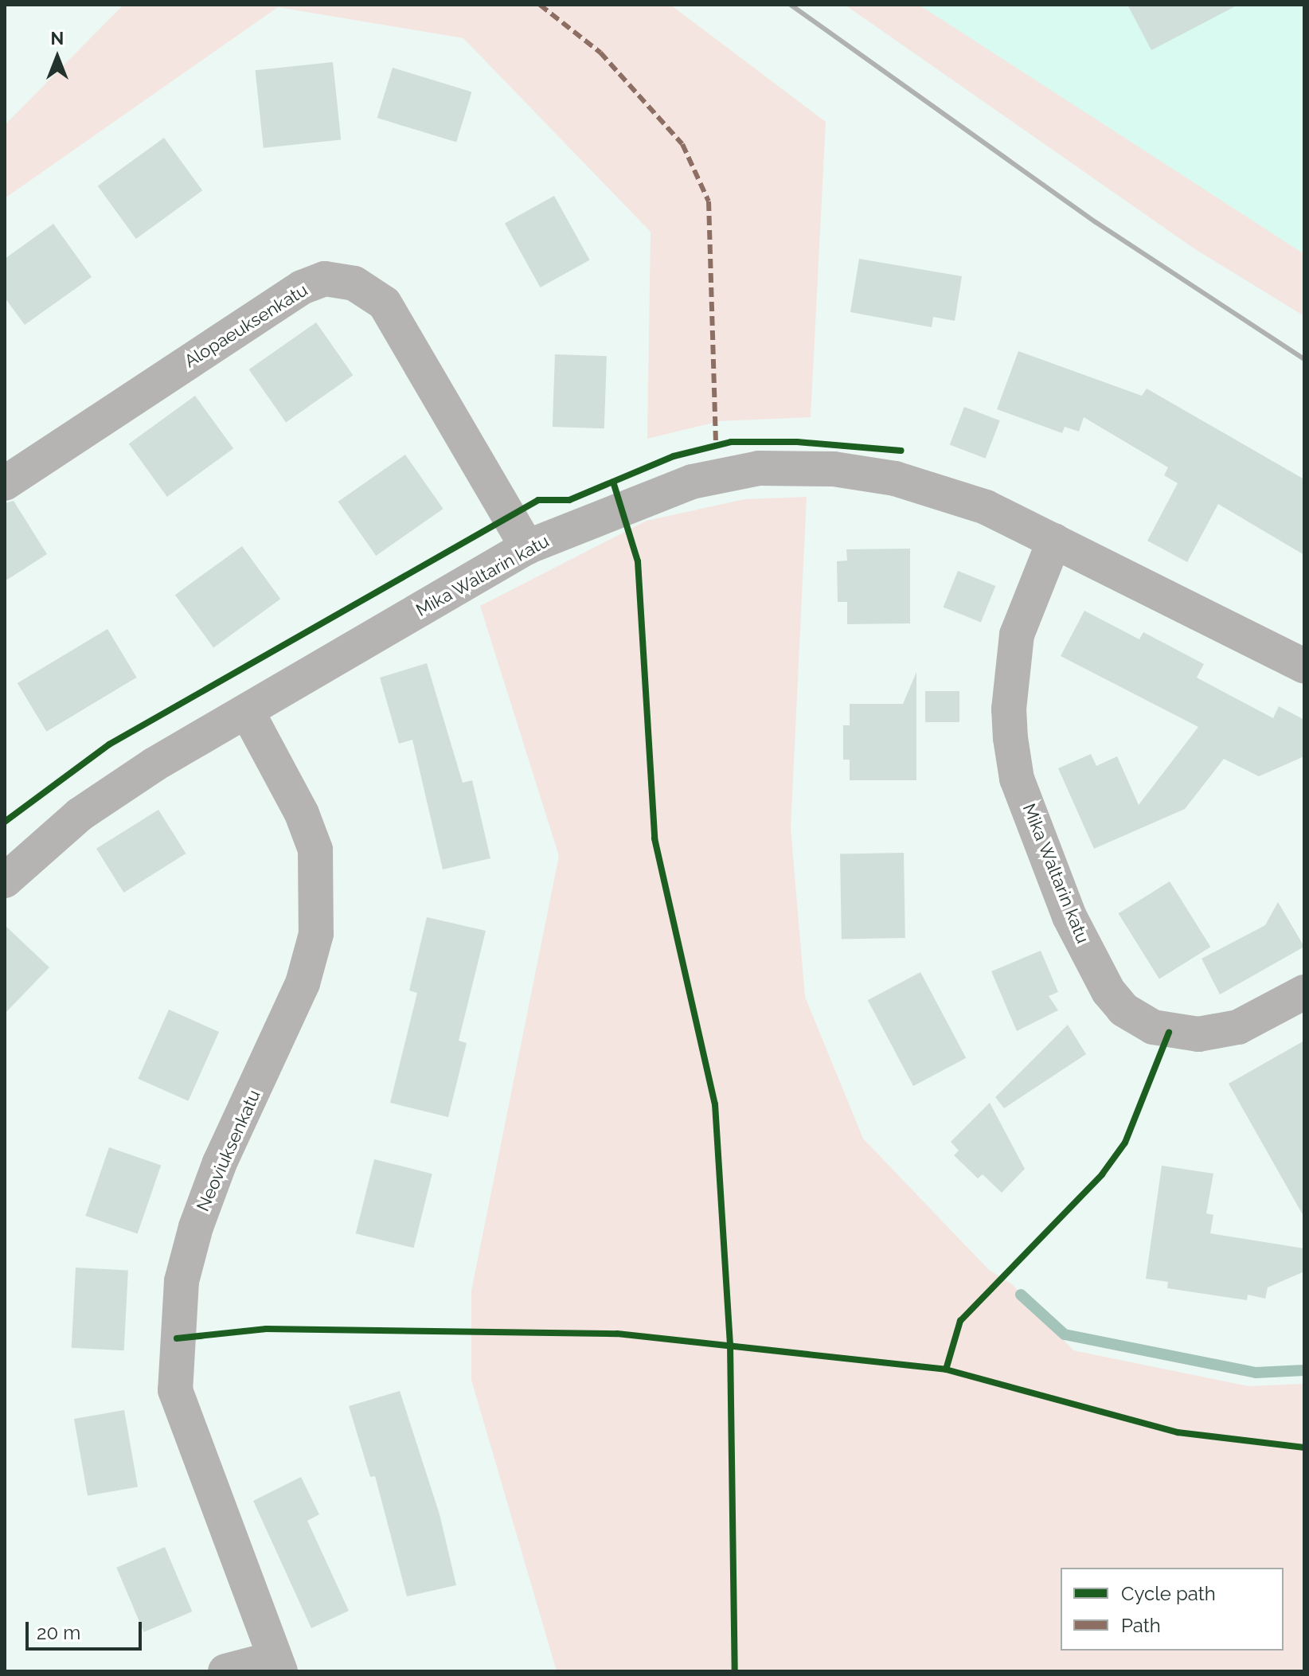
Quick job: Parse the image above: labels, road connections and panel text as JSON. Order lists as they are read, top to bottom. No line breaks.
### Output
{"streets":{"street":["Alopaeuksenkatu","Mika Waltarin katu","Neoviuksenkatu"]},"crossings":[["Alopaeuksenkatu","Mika Waltarin katu"],["Mika Waltarin katu","Neoviuksenkatu"]],"legend":["Cycle path","Path"],"scale_bar":"20 m","north":"top"}
